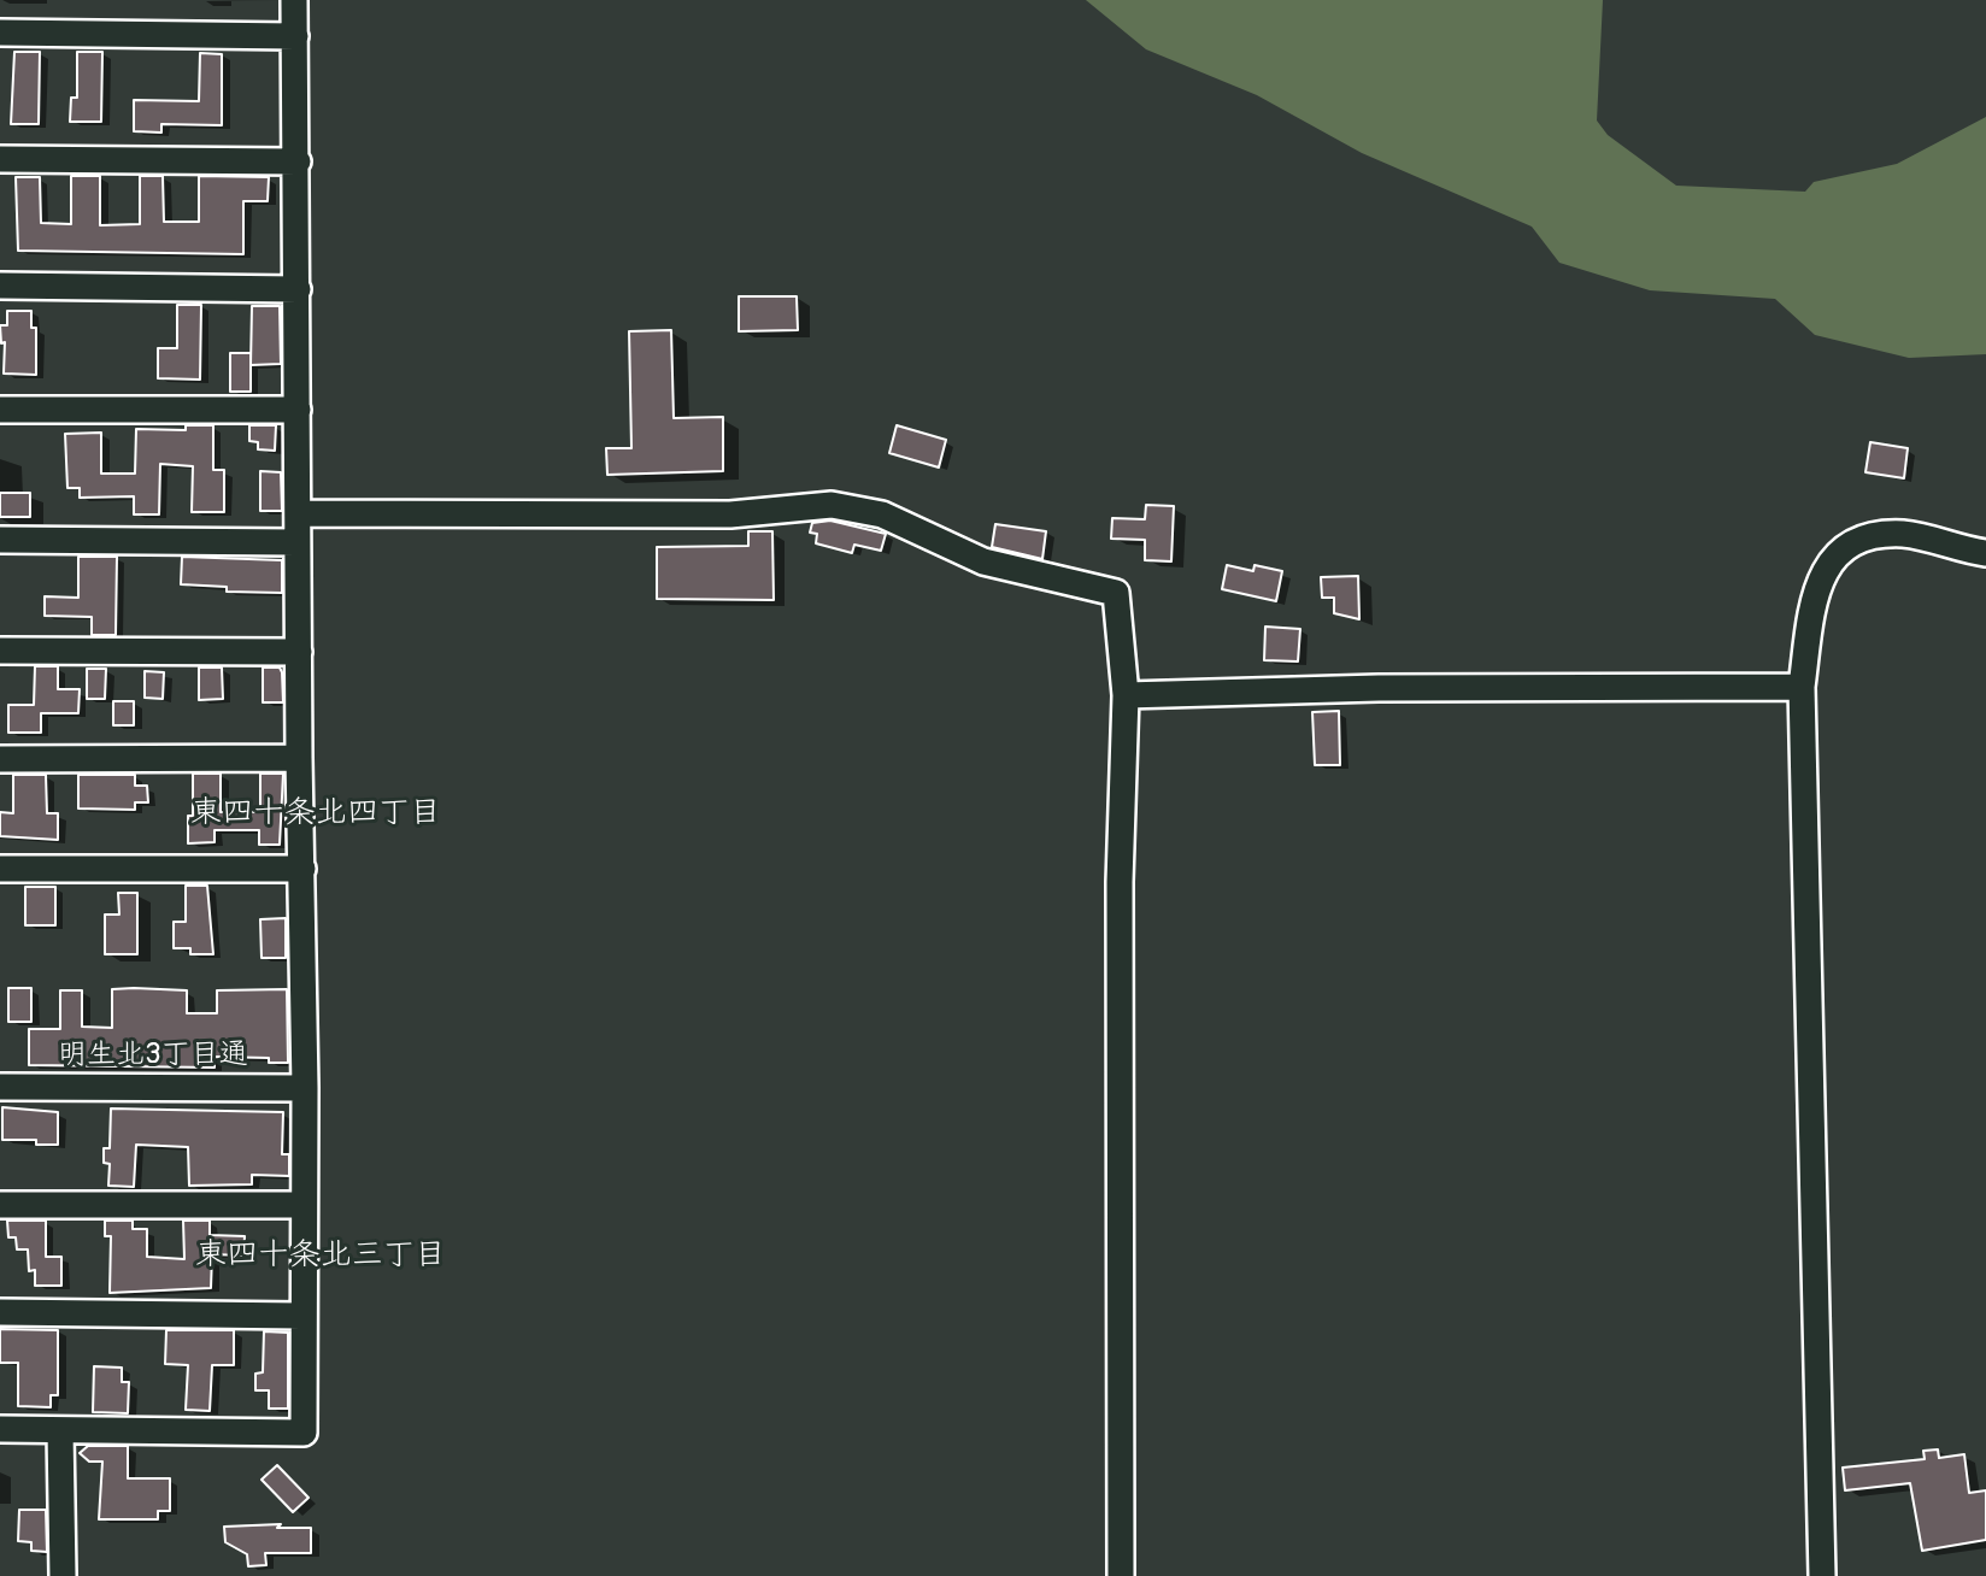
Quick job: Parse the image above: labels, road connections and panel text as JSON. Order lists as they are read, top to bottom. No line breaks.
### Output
{"streets":{"street":["明生北3丁目通"]},"districts":["東四十条北四丁目","東四十条北三丁目"]}
